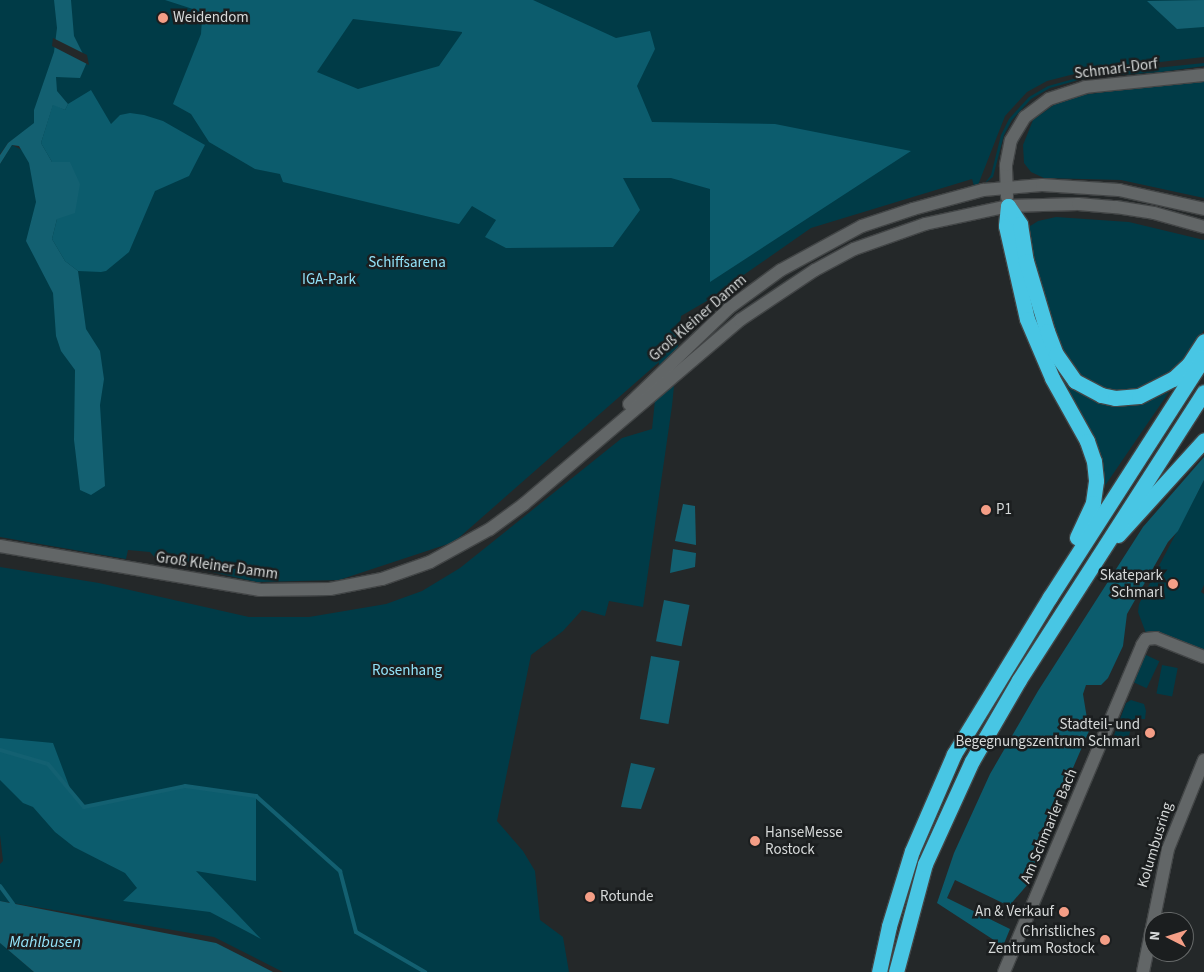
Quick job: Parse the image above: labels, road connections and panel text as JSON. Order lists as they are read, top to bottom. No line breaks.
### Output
{"streets":{"street":["Schmarl-Dorf","Groß Kleiner Damm","Am Schmarler Bach","Kolumbusring"]},"crossings":[["Schmarl-Dorf","Groß Kleiner Damm"]],"water":["Mahlbusen"],"parks":["Schiffsarena","IGA-Park","Rosenhang"],"places":["Weidendom","P1","Skatepark Schmarl","Stadteil- und Begegnungszentrum Schmarl","HanseMesse Rostock","Rotunde","An & Verkauf","Christliches Zentrum Rostock"],"north":"left"}
